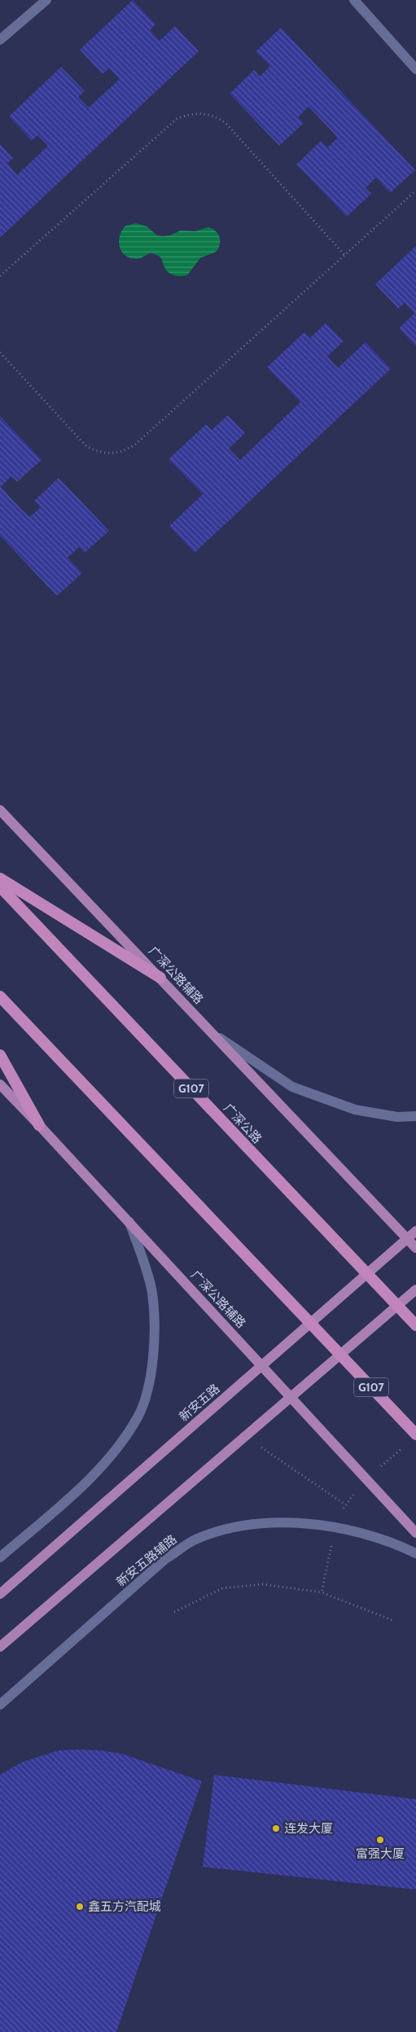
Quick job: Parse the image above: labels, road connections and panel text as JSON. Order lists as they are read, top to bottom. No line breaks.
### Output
{"streets":{"highway":["G107","广深公路"],"main road":["广深公路辅路","新安五路","新安五路辅路"]},"places":["连发大厦","富强大厦","鑫五方汽配城"]}
